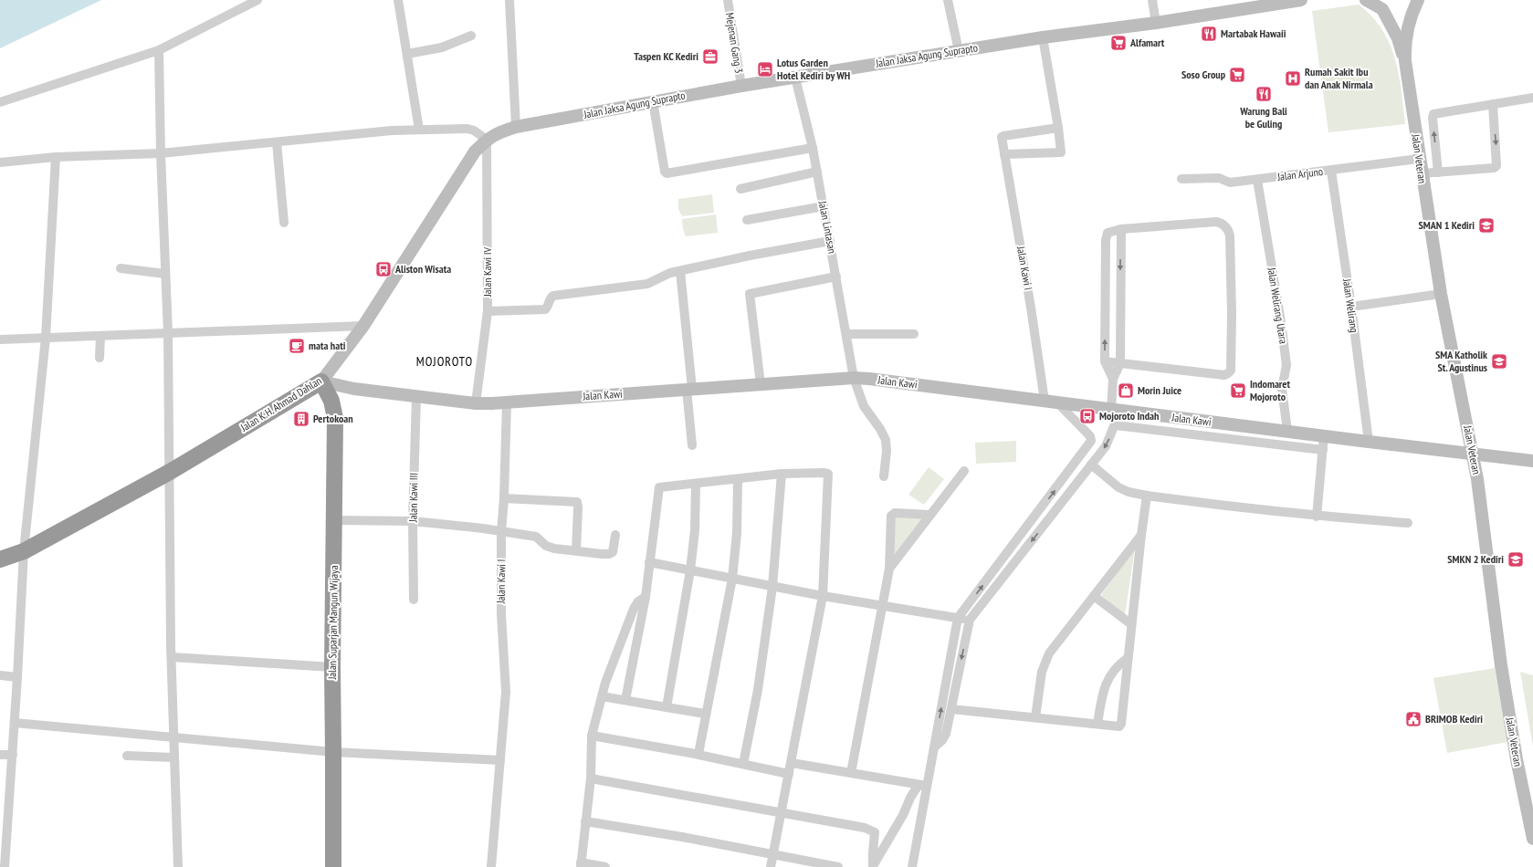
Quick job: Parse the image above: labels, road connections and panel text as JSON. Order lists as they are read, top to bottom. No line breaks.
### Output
{"streets":{"highway":["Jalan K.H. Ahmad Dahlan","Jalan Suparjan Mangun Wijaya"],"main road":["Jalan Jaksa Agung Suprapto","Jalan Veteran","Jalan Kawi"],"street":["Mejenan Gang 3","Jalan Arjuno","Jalan Lintasan","Jalan Kawi I","Jalan Kawi IV","Jalan Welirang Utara","Jalan Welirang","Jalan Kawi III"]},"crossings":[["Mejenan Gang 3","Jalan Jaksa Agung Suprapto"],["Jalan Jaksa Agung Suprapto","Jalan Lintasan"],["Jalan Jaksa Agung Suprapto","Jalan K.H. Ahmad Dahlan"],["Jalan Veteran","Jalan Arjuno"],["Jalan Veteran","Jalan Kawi"],["Jalan Arjuno","Jalan Welirang Utara"],["Jalan Arjuno","Jalan Welirang"],["Jalan Lintasan","Jalan Kawi"],["Jalan Kawi I","Jalan Kawi"],["Jalan Kawi IV","Jalan Kawi"],["Jalan Kawi IV","Jalan K.H. Ahmad Dahlan"],["Jalan Welirang Utara","Jalan Kawi"],["Jalan Welirang","Jalan Kawi"],["Jalan Kawi","Jalan K.H. Ahmad Dahlan"],["Jalan Kawi","Jalan Kawi III"],["Jalan Kawi","Jalan Suparjan Mangun Wijaya"],["Jalan K.H. Ahmad Dahlan","Jalan Suparjan Mangun Wijaya"]],"districts":["MOJOROTO"],"places":{"restaurant":["Martabak Hawaii","Warung Bali be Guling"],"supermarket":["Alfamart","Soso Group","Indomaret Mojoroto"],"office":["Taspen KC Kediri"],"hotel":["Lotus Garden Hotel Kediri by WH"],"hospital":["Rumah Sakit Ibu dan Anak Nirmala"],"school or university":["SMAN 1 Kediri","SMA Katholik St. Agustinus","SMKN 2 Kediri"],"bus stop":["Aliston Wisata","Mojoroto Indah"],"cafe":["mata hati"],"shop":["Morin Juice"],"building":["Pertokoan"],"public building":["BRIMOB Kediri"]}}
